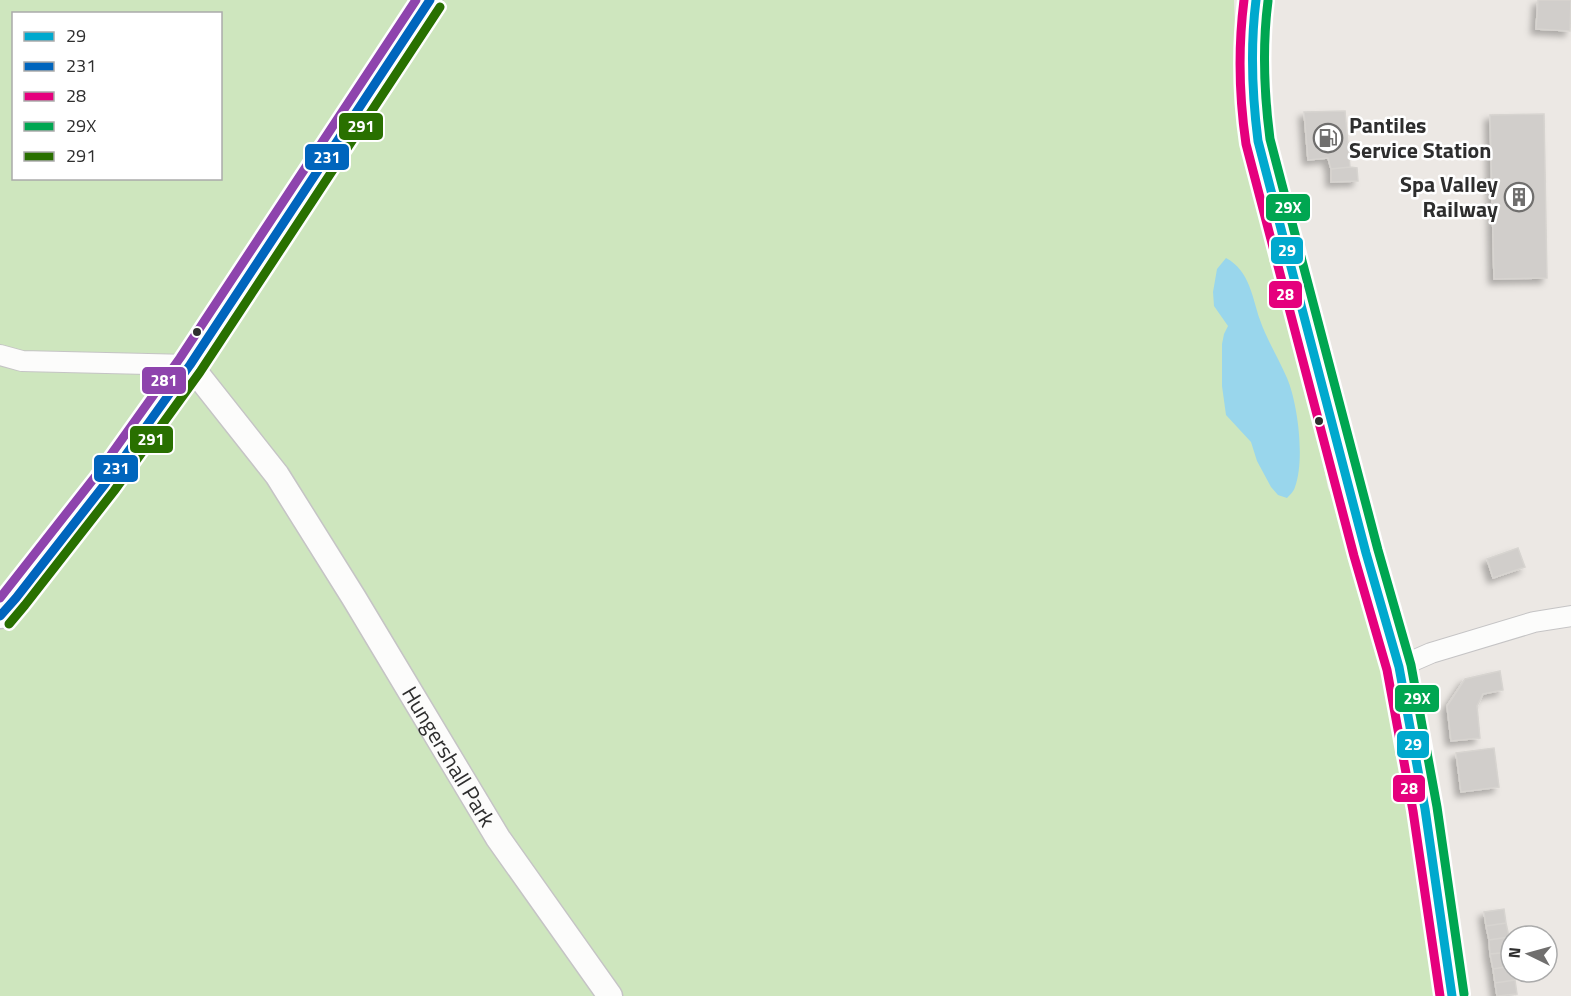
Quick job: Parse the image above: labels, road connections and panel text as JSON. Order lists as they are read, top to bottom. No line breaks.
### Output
{"streets":{"street":["Hungershall Park"]},"places":{"fuel station":["Pantiles Service Station"],"building":["Spa Valley Railway"]},"lines":["transit line 29","transit line 231","transit line 28","transit line 281","transit line 29X","transit line 291"],"legend":["29","231","28","29X","291"],"north":"left"}
